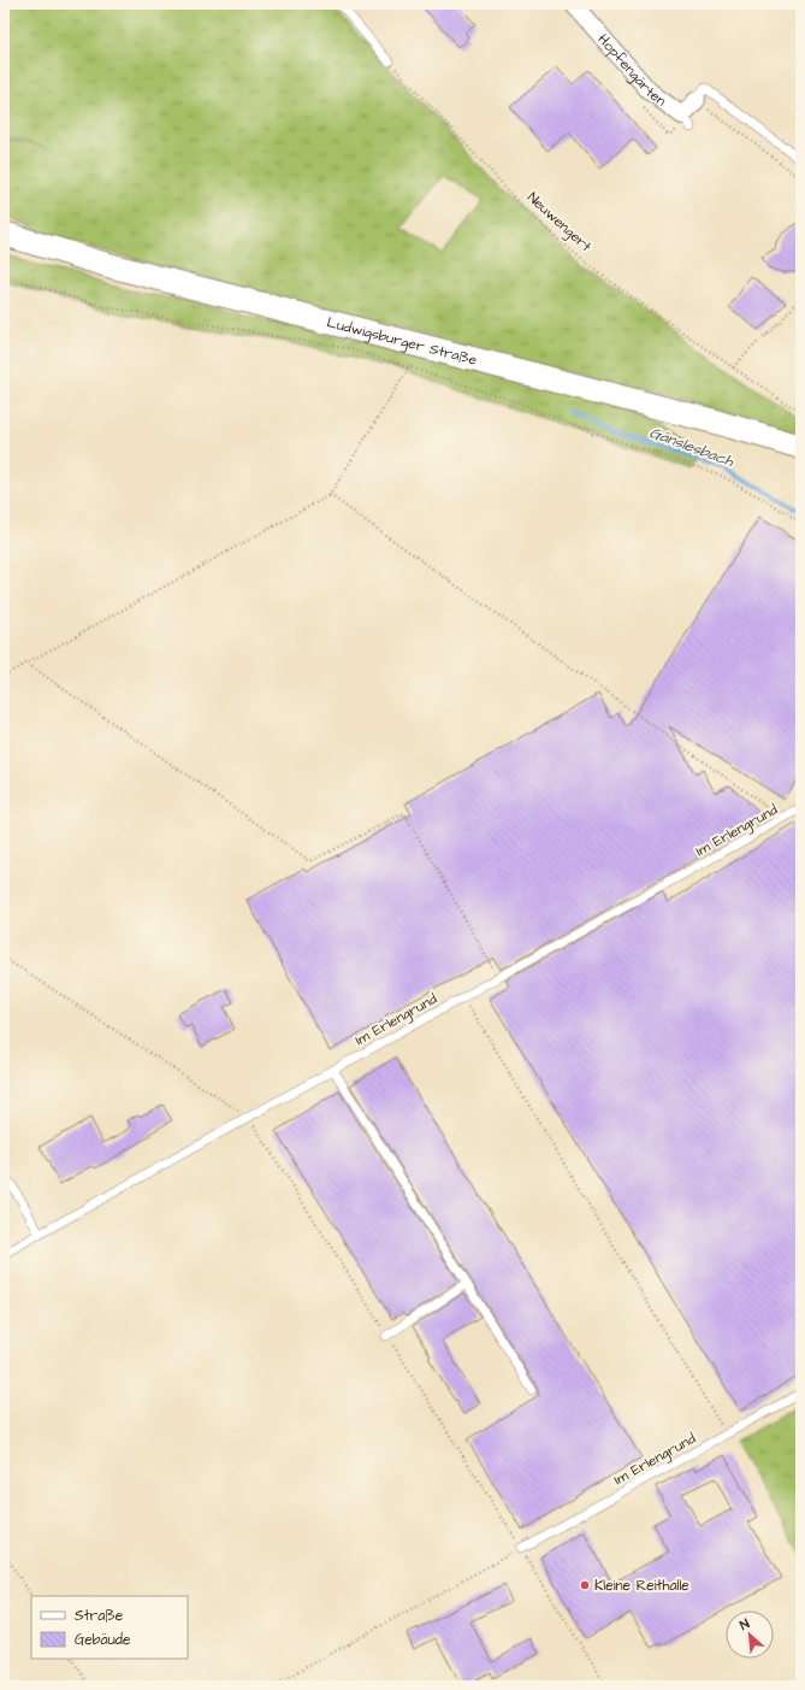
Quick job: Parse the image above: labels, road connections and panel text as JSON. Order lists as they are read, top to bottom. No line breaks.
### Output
{"streets":{"main road":["Ludwigsburger Straße"],"street":["Hopfengärten"],"lane":["Im Erlengrund"],"path":["Neuwengert"]},"water":["Gänslesbach"],"places":["Kleine Reithalle"],"legend":["Straße","Gebäude"],"north":"top left"}
